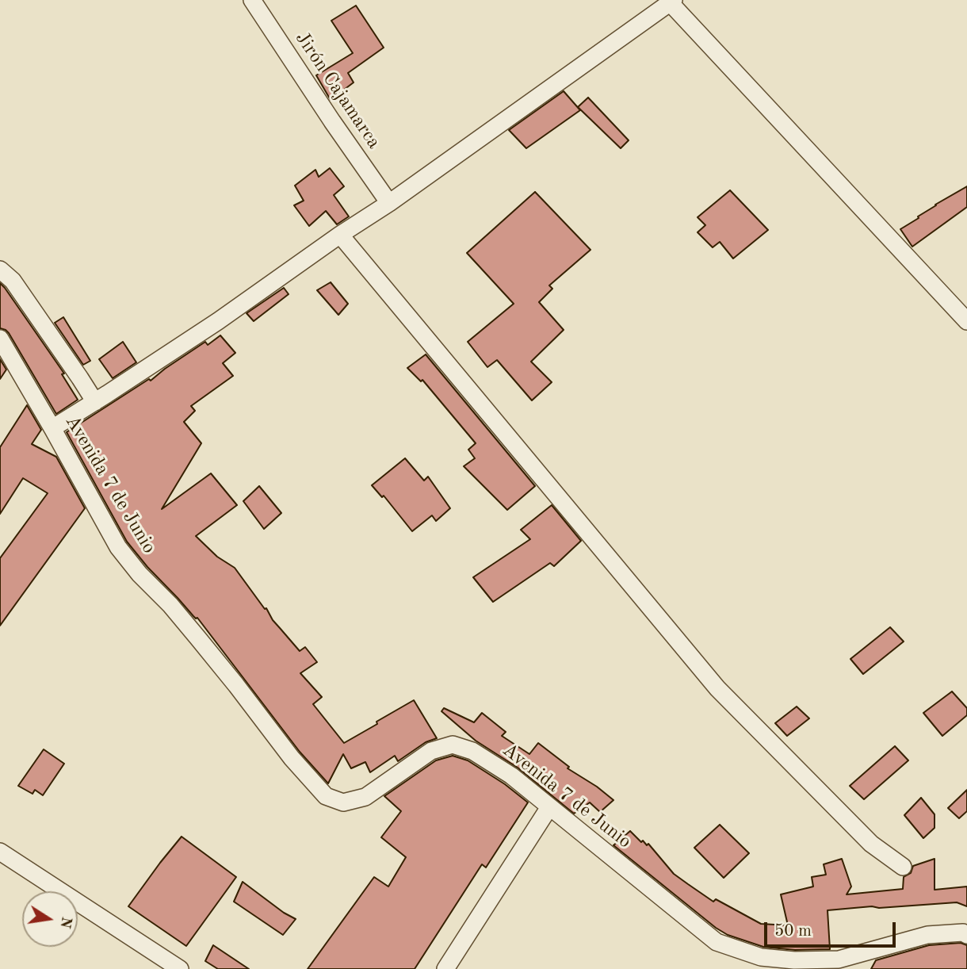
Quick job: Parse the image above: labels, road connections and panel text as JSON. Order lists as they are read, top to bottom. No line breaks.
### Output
{"streets":{"street":["Jirón Cajamarca","Avenida 7 de Junio"]},"scale_bar":"50 m","north":"right"}
